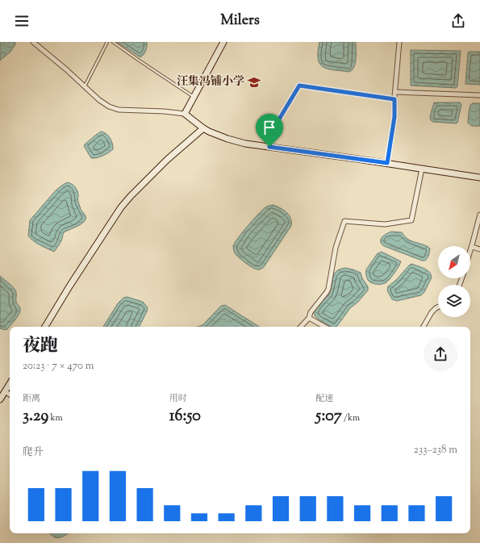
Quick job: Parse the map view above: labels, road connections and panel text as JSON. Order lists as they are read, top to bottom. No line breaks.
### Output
{"places":{"school or university":["汪集冯铺小学"]},"north":"bottom left","page":{"header":"Milers","heading":["夜跑","20:23 · 7 × 470 m"],"stats":[["距离","3.29 km"],["用时","16:50"],["配速","5:07 /km"]],"chart":["爬升","233–238 m"]}}
